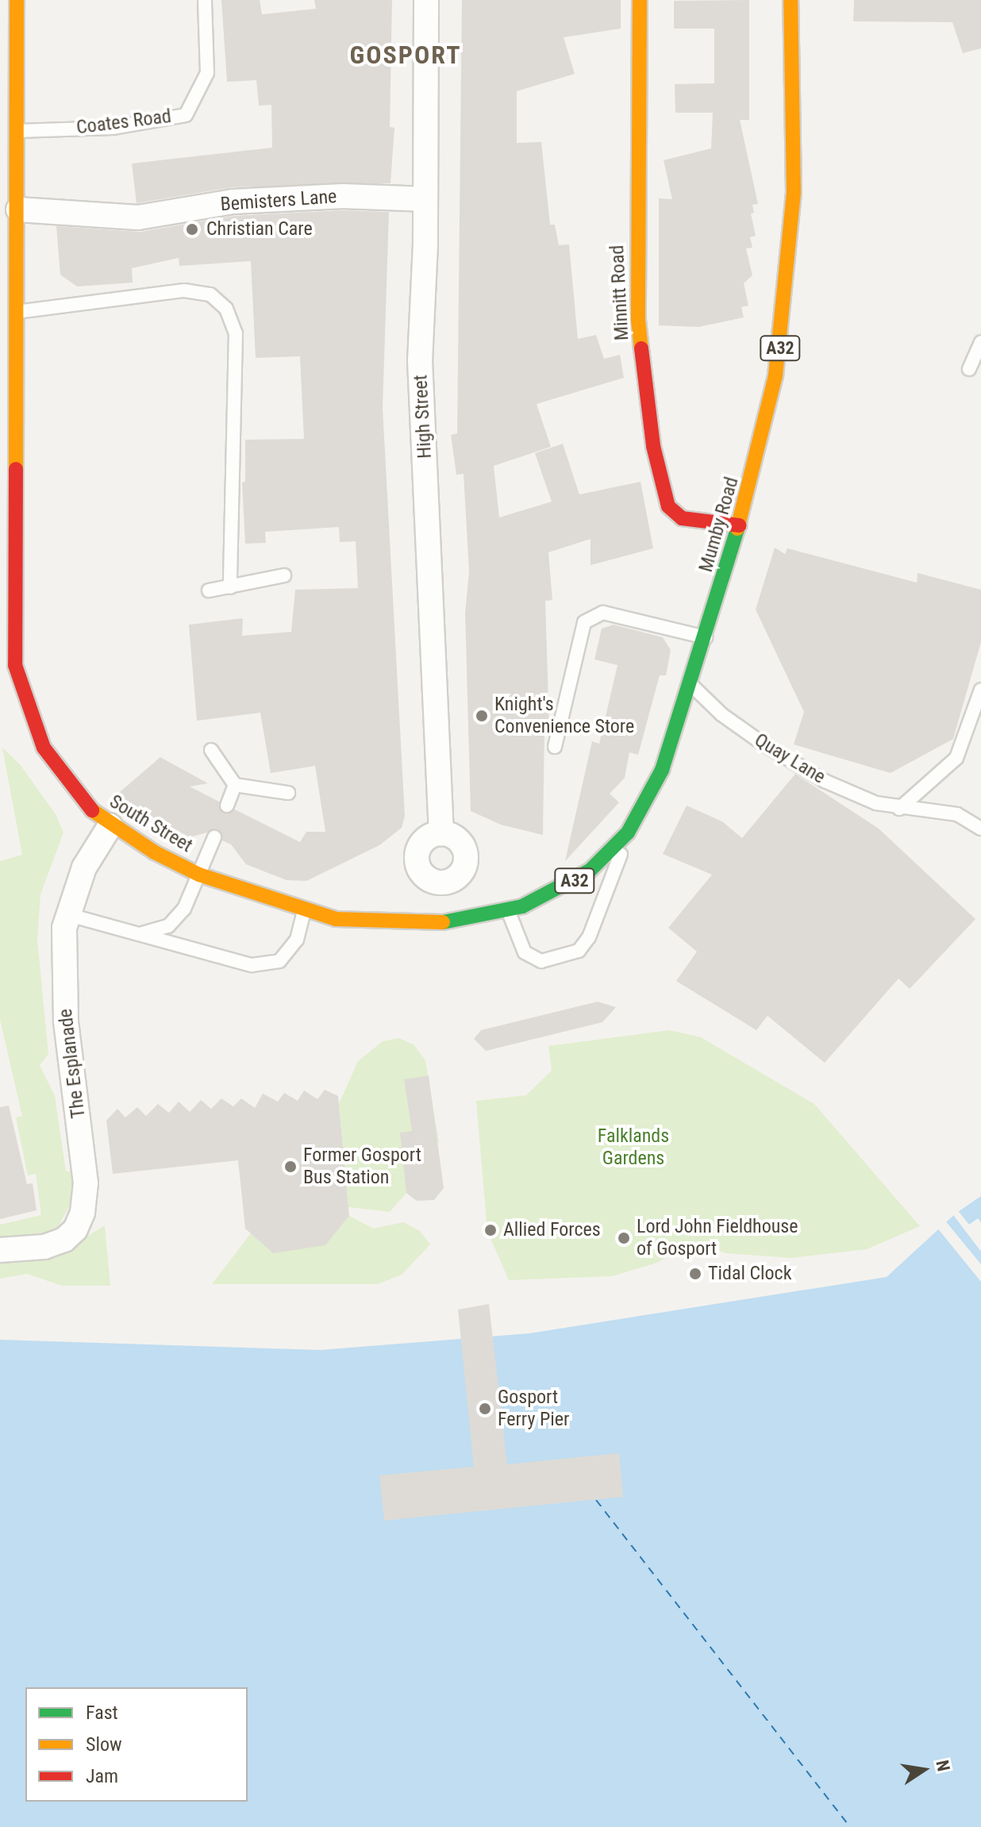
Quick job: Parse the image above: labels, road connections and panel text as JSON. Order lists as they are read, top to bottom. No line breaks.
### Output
{"streets":{"main road":["Minnitt Road","A32","Mumby Road","South Street"],"street":["Bemisters Lane","High Street","The Esplanade"],"lane":["Coates Road","Quay Lane"]},"crossings":[["Coates Road","South Street"],["Bemisters Lane","High Street"],["Bemisters Lane","South Street"],["Minnitt Road","Mumby Road"],["Mumby Road","Quay Lane"],["Mumby Road","South Street"],["South Street","The Esplanade"]],"districts":["GOSPORT"],"parks":["Falklands Gardens"],"places":["Christian Care","Knight's Convenience Store","Former Gosport Bus Station","Allied Forces","Lord John Fieldhouse of Gosport","Tidal Clock","Gosport Ferry Pier"],"legend":["Fast","Slow","Jam"],"north":"right"}
